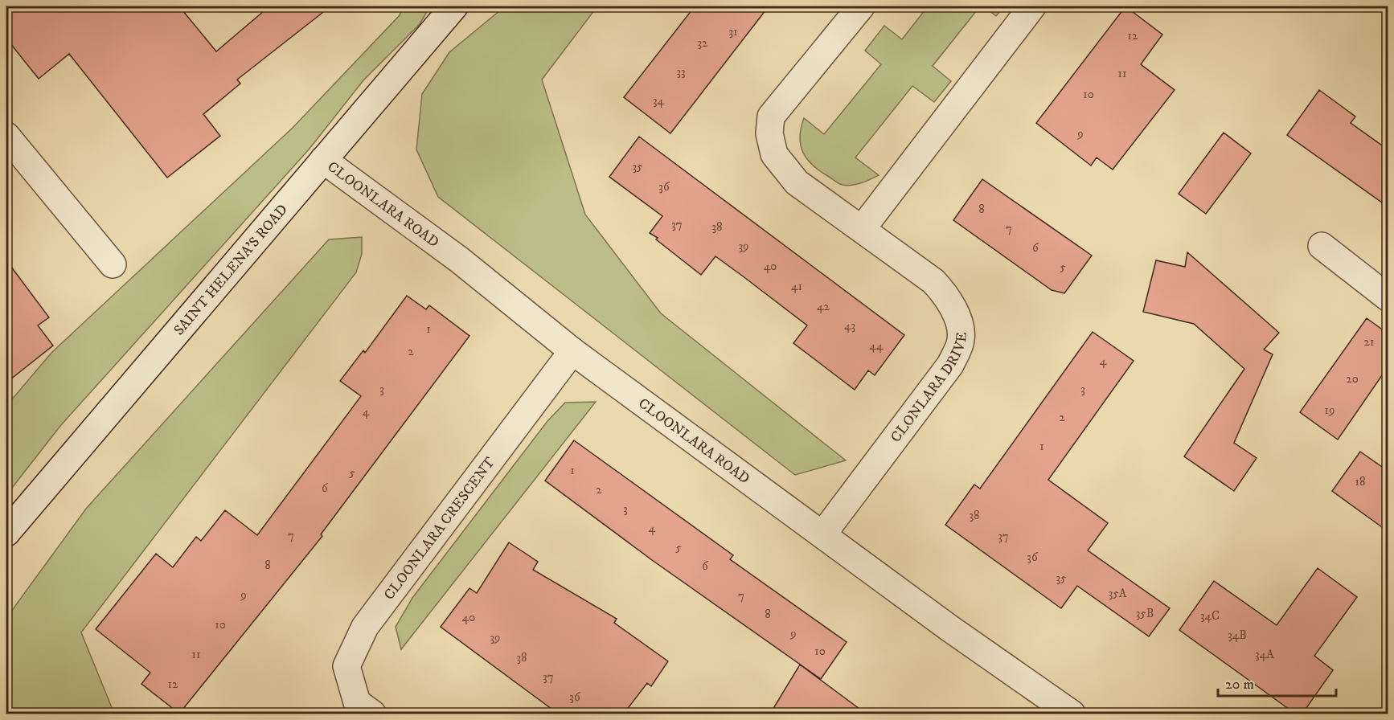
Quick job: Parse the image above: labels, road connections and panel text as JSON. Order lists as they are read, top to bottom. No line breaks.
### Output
{"streets":{"street":["CLOONLARA ROAD","SAINT HELENA'S ROAD","CLONLARA DRIVE","CLOONLARA CRESCENT"]},"crossings":[["CLOONLARA ROAD","SAINT HELENA'S ROAD"],["CLOONLARA ROAD","CLONLARA DRIVE"],["CLOONLARA ROAD","CLOONLARA CRESCENT"]],"house_numbers":["31","12","32","33","11","10","34","9","35","36","8","37","38","7","39","6","40","5","41","42","43","1","21","44","2","4","20","3","3","19","4","2","1","1","5","18","6","2","3","38","4","7","37","5","36","8","6","35","35A","9","7","35B","8","34C","40","10","9","34B","39","10","11","34A","38","37","12","36"],"scale_bar":"20 m"}
